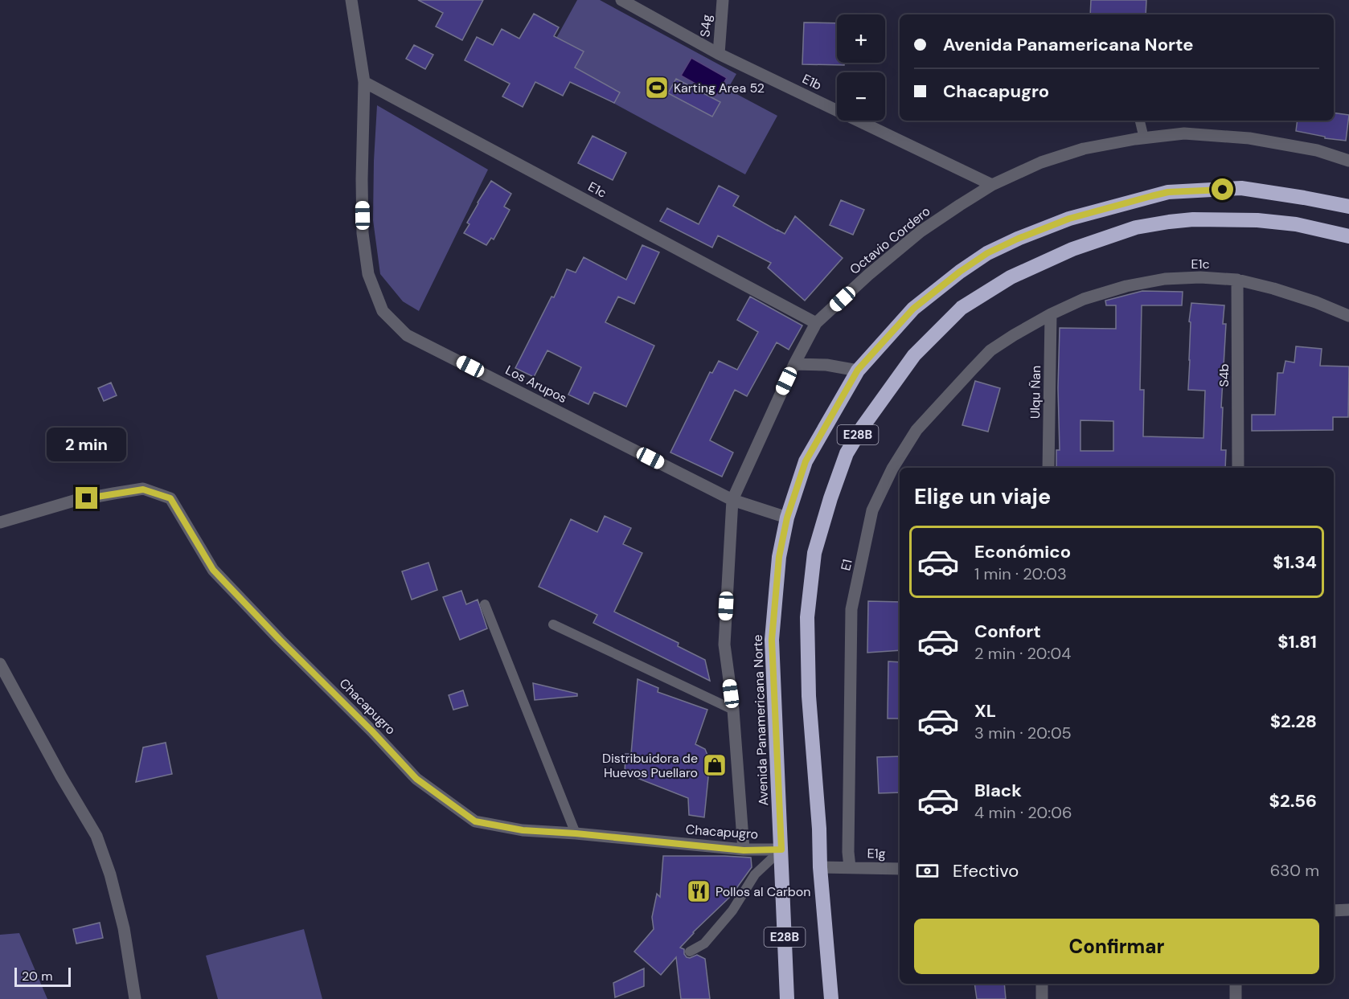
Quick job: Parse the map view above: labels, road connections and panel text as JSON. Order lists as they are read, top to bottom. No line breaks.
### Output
{"streets":{"highway":["E28B","Avenida Panamericana Norte"],"street":["S4g","E1b","E1c","Octavio Cordero","S4b","Los Arupos","Ulqu Ñan","E1","Chacapugro","E1g"]},"crossings":[["S4g","E1b"],["E1b","Octavio Cordero"],["E1c","Octavio Cordero"],["E1c","S4b"],["E1c","Los Arupos"],["E1c","Ulqu Ñan"],["E1c","E1"],["Octavio Cordero","Los Arupos"],["Octavio Cordero","Chacapugro"],["Los Arupos","Avenida Panamericana Norte"],["Ulqu Ñan","E1"],["E1","E1g"],["Chacapugro","Avenida Panamericana Norte"]],"places":{"sports":["Karting Area 52"],"shop":["Distribuidora de Huevos Puellaro"],"restaurant":["Pollos al Carbon"]},"scale_bar":"20 m","page":{"map_buttons":["+","−"],"banner":["Avenida Panamericana Norte","Chacapugro"],"bubble":"2 min","heading":"Elige un viaje","list":[{"name":"Económico","note":"1 min · 20:03","value":"$1.34"},{"name":"Confort","note":"2 min · 20:04","value":"$1.81"},{"name":"XL","note":"3 min · 20:05","value":"$2.28"},{"name":"Black","note":"4 min · 20:06","value":"$2.56"}],"pay":["Efectivo","630 m"],"buttons":"Confirmar","scale":"20 m"}}
